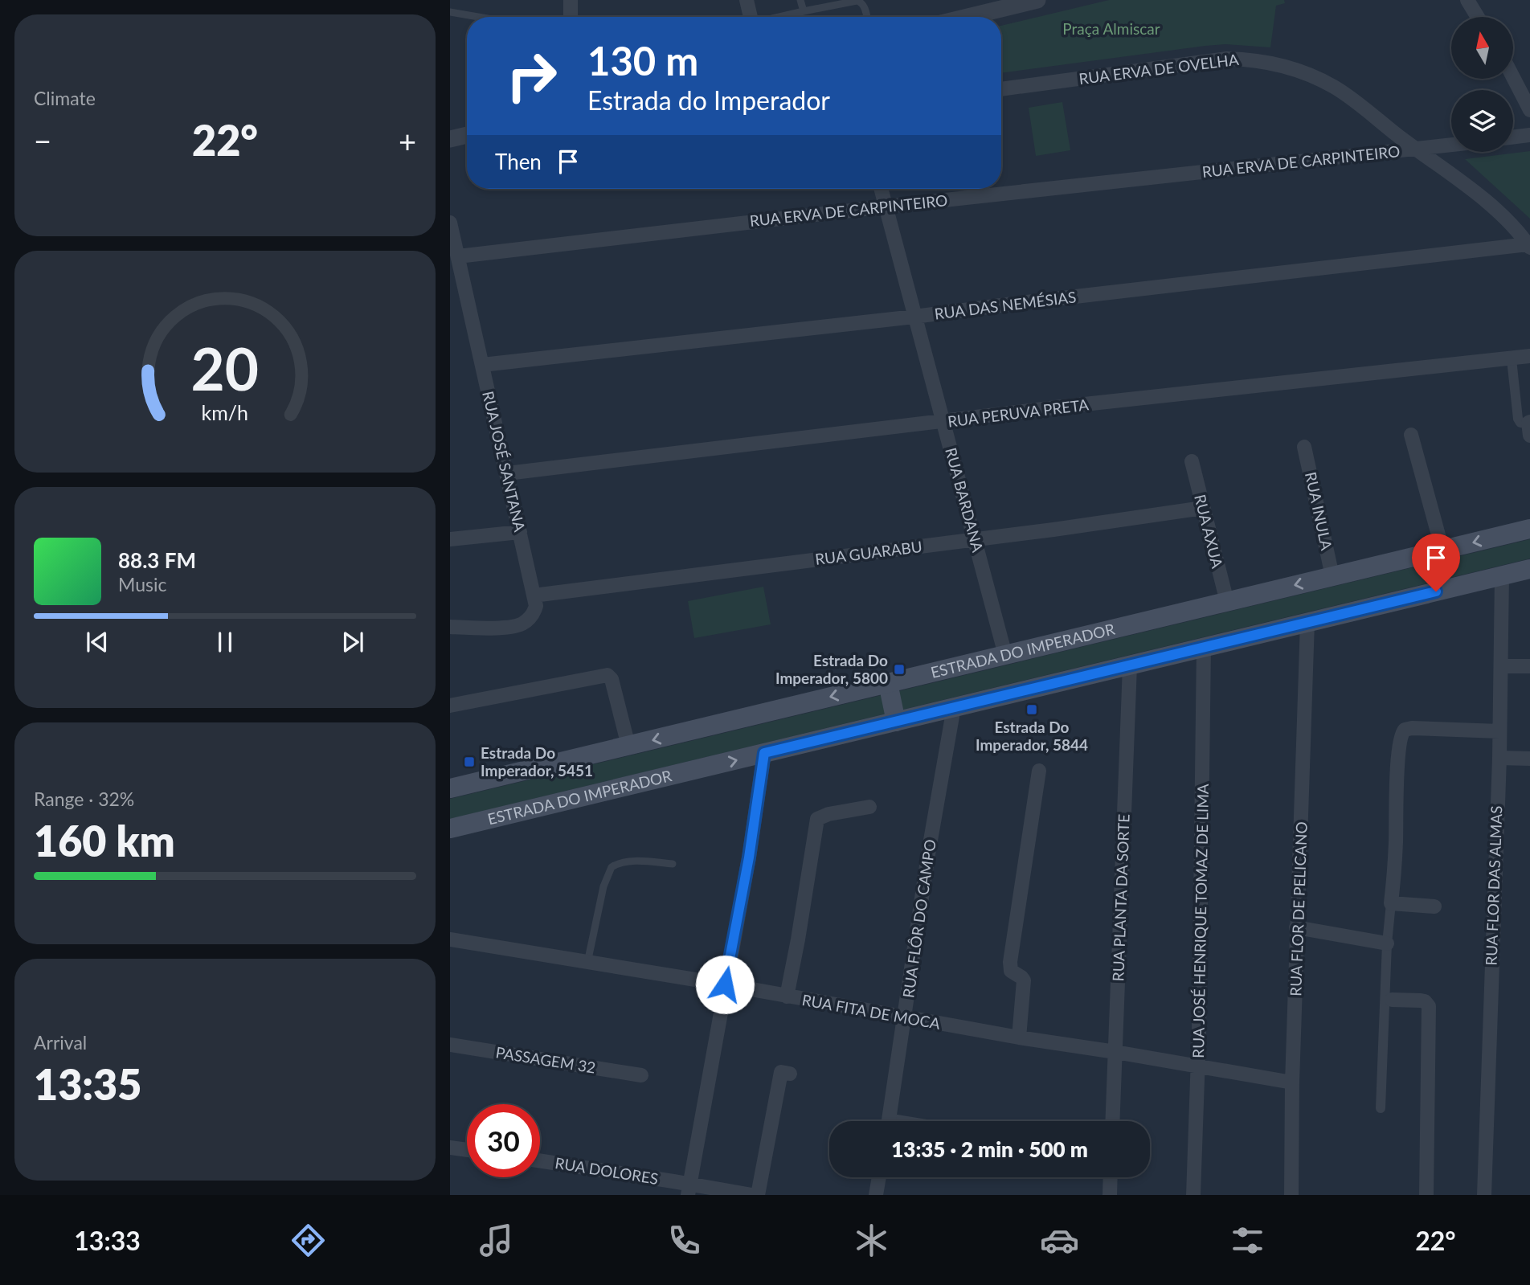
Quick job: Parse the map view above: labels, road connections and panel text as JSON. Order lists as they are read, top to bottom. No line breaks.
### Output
{"streets":{"main road":["ESTRADA DO IMPERADOR"],"street":["RUA ERVA DE OVELHA","RUA ERVA DE CARPINTEIRO","RUA DAS NEMÉSIAS","RUA PERUVA PRETA","RUA JOSÉ SANTANA","RUA BARDANA","RUA INULA","RUA AXUA","RUA GUARABU","RUA FLOR DAS ALMAS","RUA PLANTA DA SORTE","RUA FLOR DE PELICANO","RUA FLÔR DO CAMPO","RUA JOSÉ HENRIQUE TOMAZ DE LIMA","RUA FITA DE MOCA","PASSAGEM 32","RUA DOLORES"]},"crossings":[["RUA ERVA DE OVELHA","RUA ERVA DE CARPINTEIRO"],["RUA ERVA DE OVELHA","RUA DAS NEMÉSIAS"],["RUA ERVA DE CARPINTEIRO","RUA JOSÉ SANTANA"],["RUA ERVA DE CARPINTEIRO","RUA BARDANA"],["RUA DAS NEMÉSIAS","RUA JOSÉ SANTANA"],["RUA DAS NEMÉSIAS","RUA BARDANA"],["RUA PERUVA PRETA","RUA JOSÉ SANTANA"],["RUA PERUVA PRETA","RUA BARDANA"],["RUA JOSÉ SANTANA","RUA GUARABU"],["RUA BARDANA","RUA GUARABU"],["RUA BARDANA","ESTRADA DO IMPERADOR"],["RUA INULA","ESTRADA DO IMPERADOR"],["RUA AXUA","RUA GUARABU"],["RUA AXUA","ESTRADA DO IMPERADOR"],["ESTRADA DO IMPERADOR","RUA FLOR DAS ALMAS"],["ESTRADA DO IMPERADOR","RUA PLANTA DA SORTE"],["ESTRADA DO IMPERADOR","RUA FLOR DE PELICANO"],["ESTRADA DO IMPERADOR","RUA FLÔR DO CAMPO"],["ESTRADA DO IMPERADOR","RUA JOSÉ HENRIQUE TOMAZ DE LIMA"],["RUA PLANTA DA SORTE","RUA FITA DE MOCA"],["RUA FLOR DE PELICANO","RUA FITA DE MOCA"],["RUA FLÔR DO CAMPO","RUA FITA DE MOCA"],["RUA JOSÉ HENRIQUE TOMAZ DE LIMA","RUA FITA DE MOCA"]],"parks":["Praça Almiscar"],"places":{"transit":["Estrada Do Imperador, 5800","Estrada Do Imperador, 5844","Estrada Do Imperador, 5451"]},"north":"top","page":{"tile":["Climate",["Range · 32%","160 km"],["Arrival","13:35"]],"turn":["130 m","Estrada do Imperador"],"heat":["−","22°","+"],"then":"Then","song":["88.3 FM","Music"],"limit":"30","trip":"13:35 · 2 min · 500 m","tabs":["13:33","22°"],"gauge":["20","km/h"]}}
